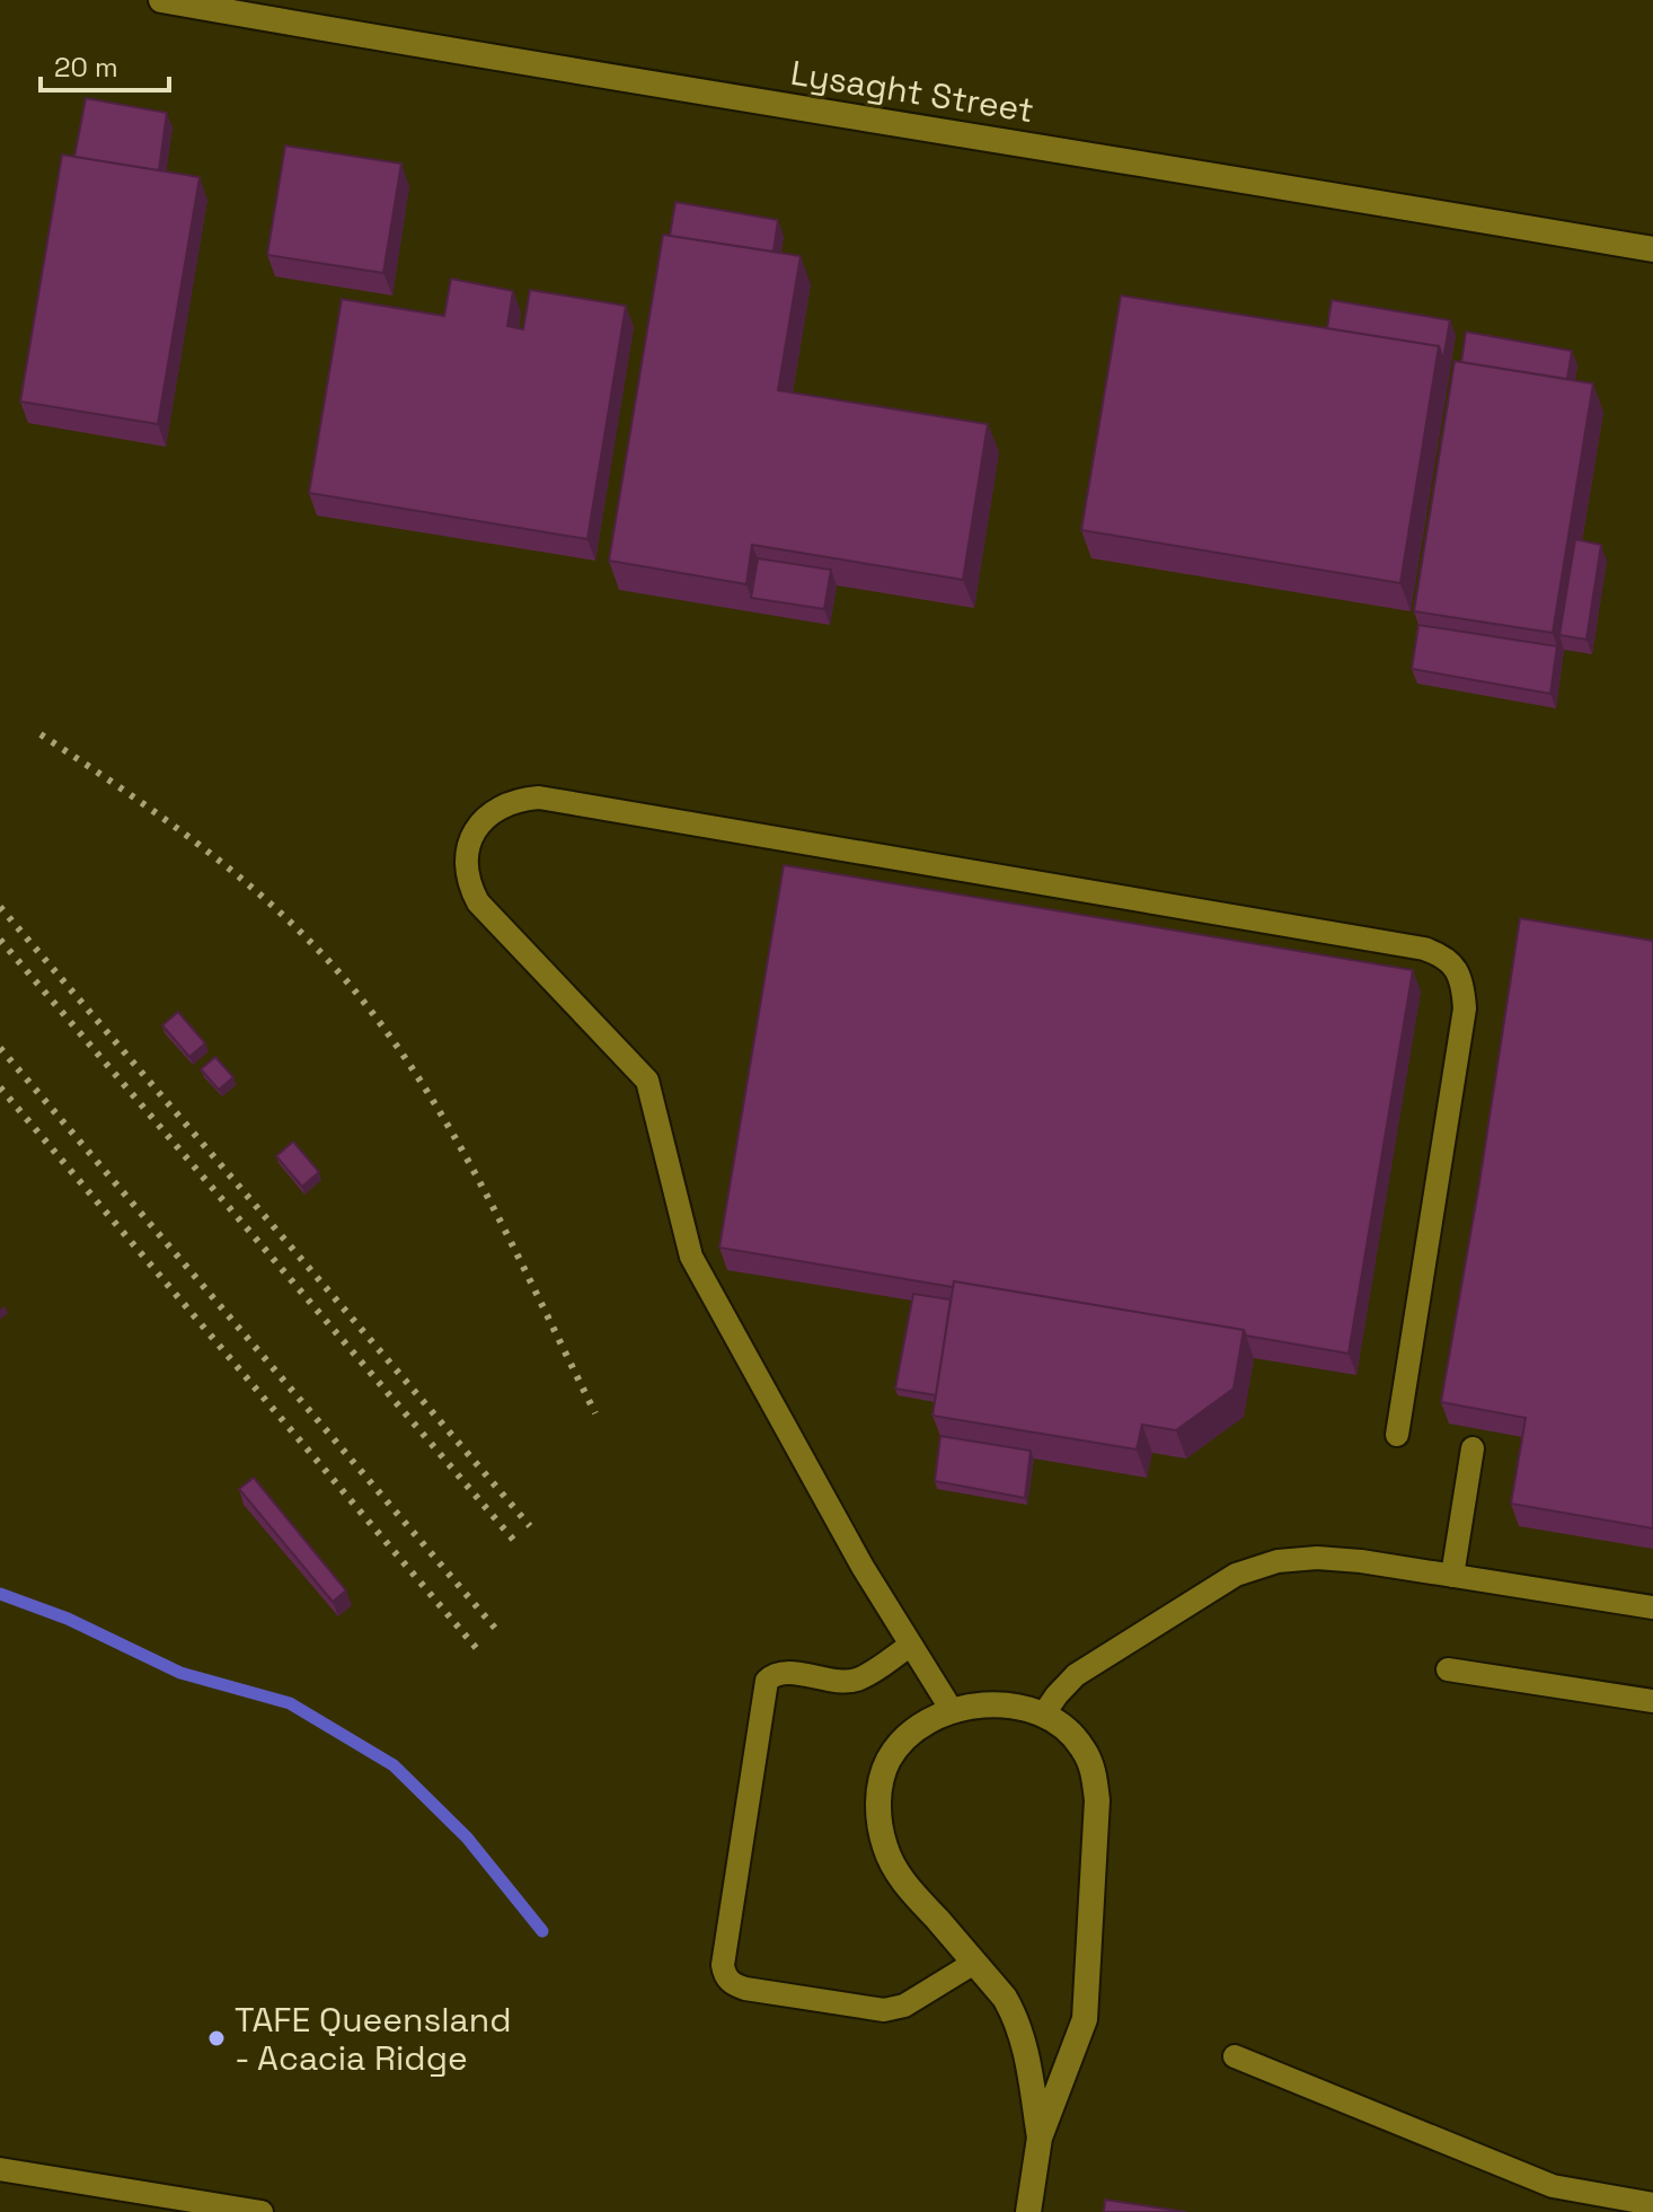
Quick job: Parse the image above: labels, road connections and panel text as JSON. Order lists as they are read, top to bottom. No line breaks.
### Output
{"streets":{"street":["Lysaght Street"]},"places":["TAFE Queensland - Acacia Ridge"],"scale_bar":"20 m"}
